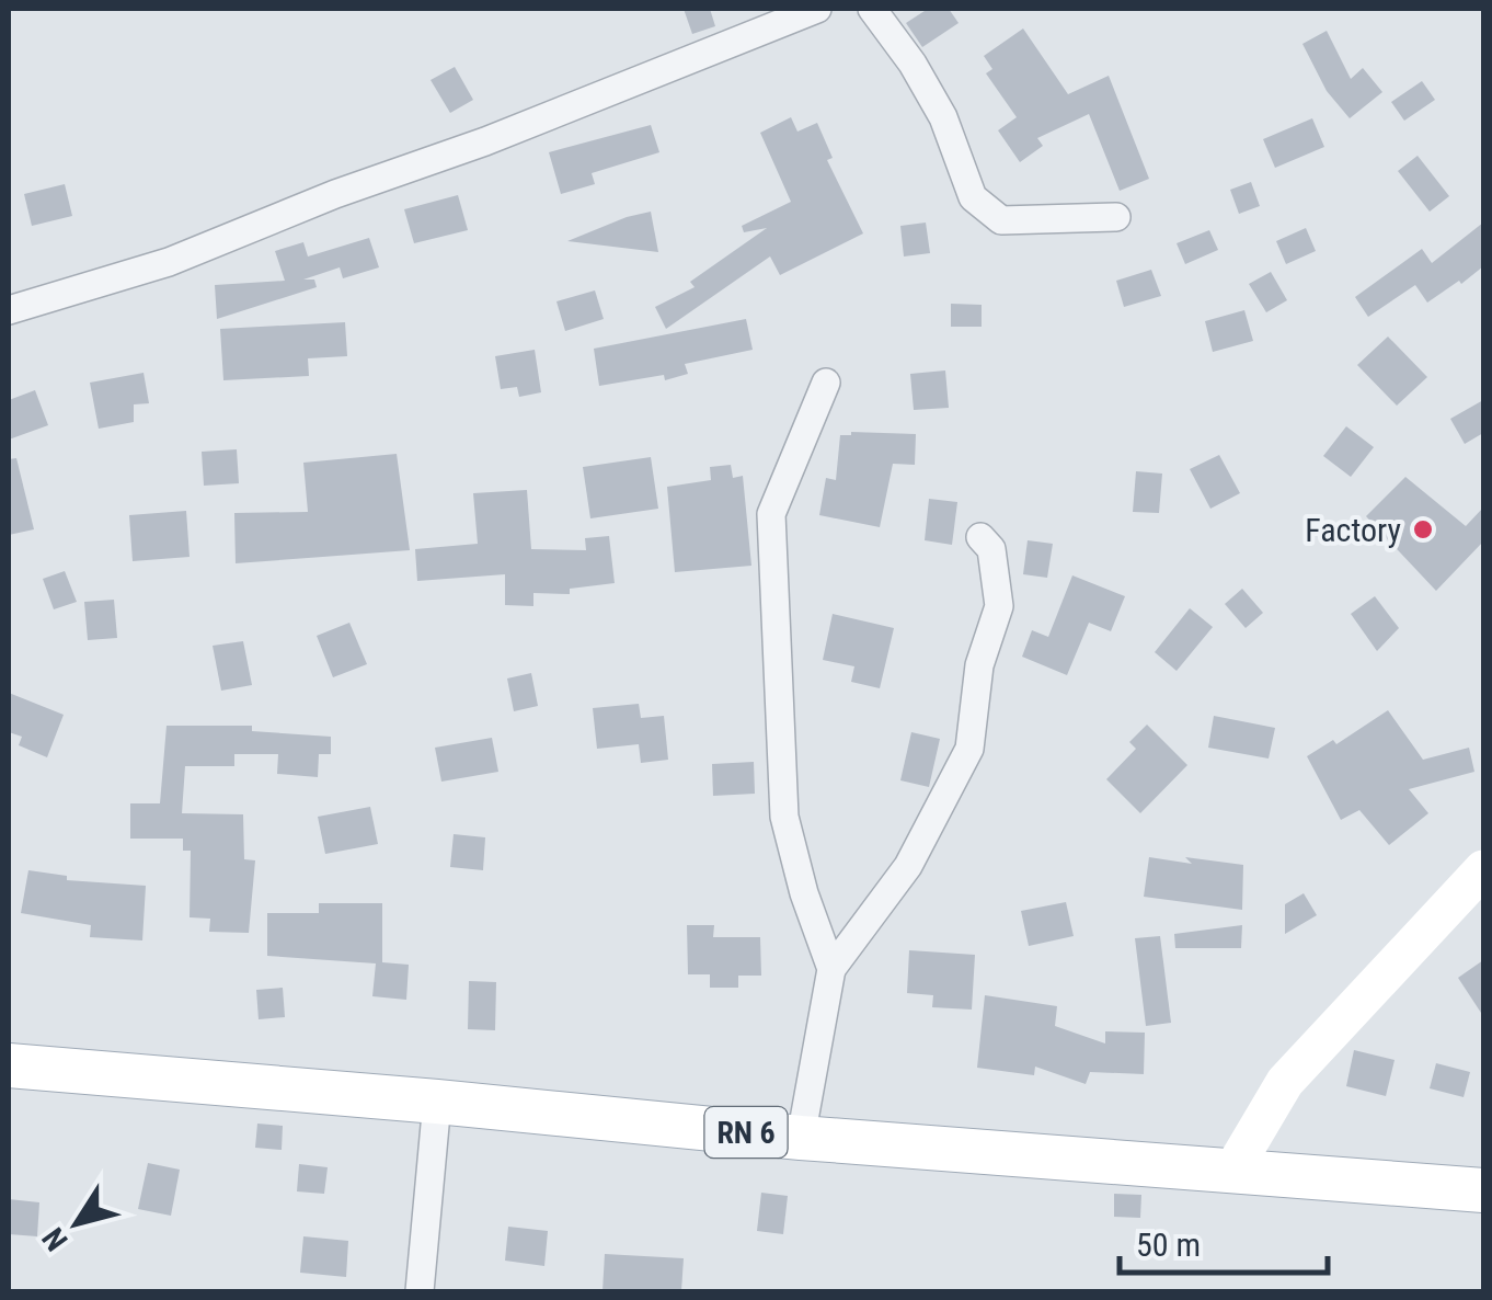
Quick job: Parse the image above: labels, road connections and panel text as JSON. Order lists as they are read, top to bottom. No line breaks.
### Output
{"streets":{"main road":["RN 6"]},"places":["Factory"],"scale_bar":"50 m","north":"bottom left"}
